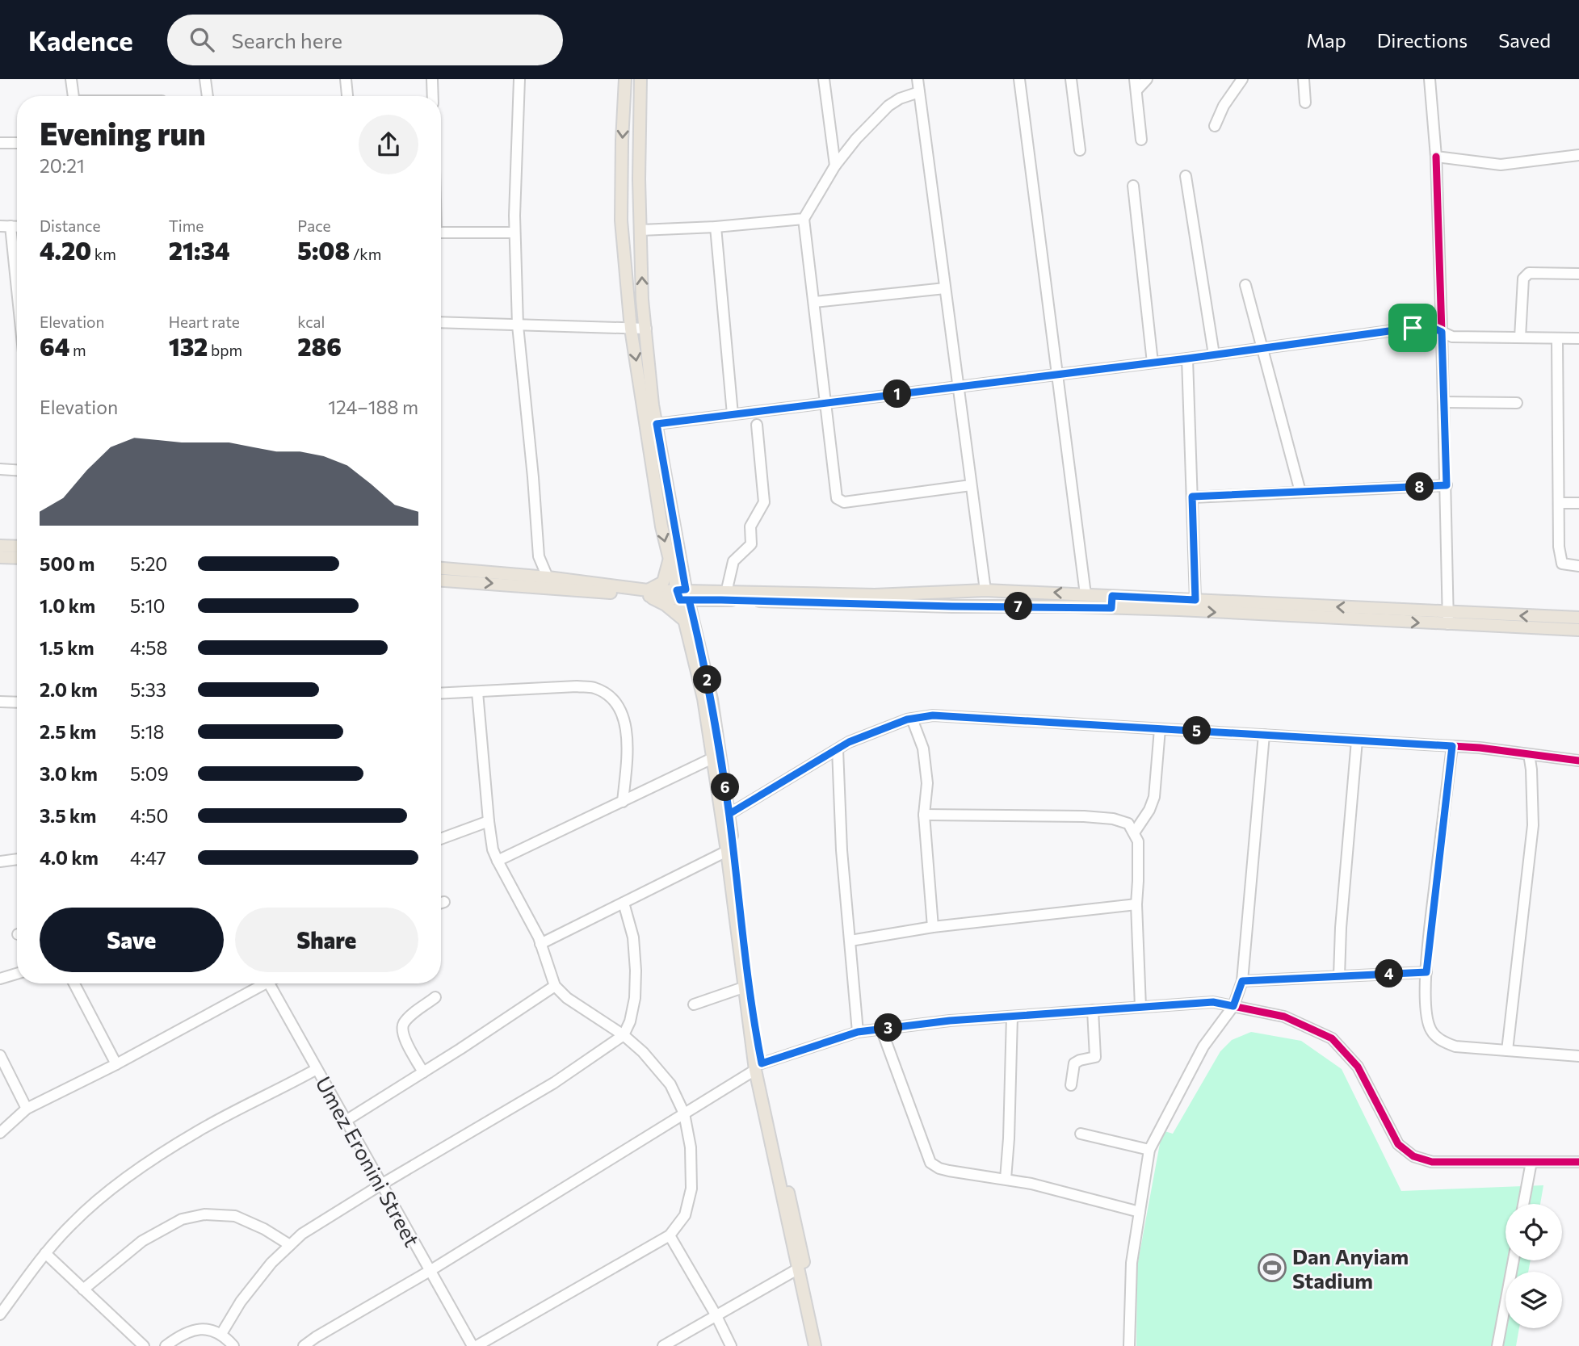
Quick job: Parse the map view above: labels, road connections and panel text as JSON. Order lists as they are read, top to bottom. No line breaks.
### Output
{"streets":{"street":["Umez Eronini Street"]},"places":{"sports":["Dan Anyiam Stadium"]},"page":{"header":"Kadence","search":"Search here","nav":["Map","Directions","Saved"],"heading":["Evening run","20:21"],"stats":[["Distance","4.20 km"],["Time","21:34"],["Pace","5:08 /km"],["Elevation","64 m"],["Heart rate","132 bpm"],["kcal","286"]],"pins":["1","8","7","2","5","6","4","3"],"chart":["Elevation","124–188 m"],"list":[{"name":"500 m","note":"5:20"},{"name":"1.0 km","note":"5:10"},{"name":"1.5 km","note":"4:58"},{"name":"2.0 km","note":"5:33"},{"name":"2.5 km","note":"5:18"},{"name":"3.0 km","note":"5:09"},{"name":"3.5 km","note":"4:50"},{"name":"4.0 km","note":"4:47"}],"buttons":["Save","Share"]}}
